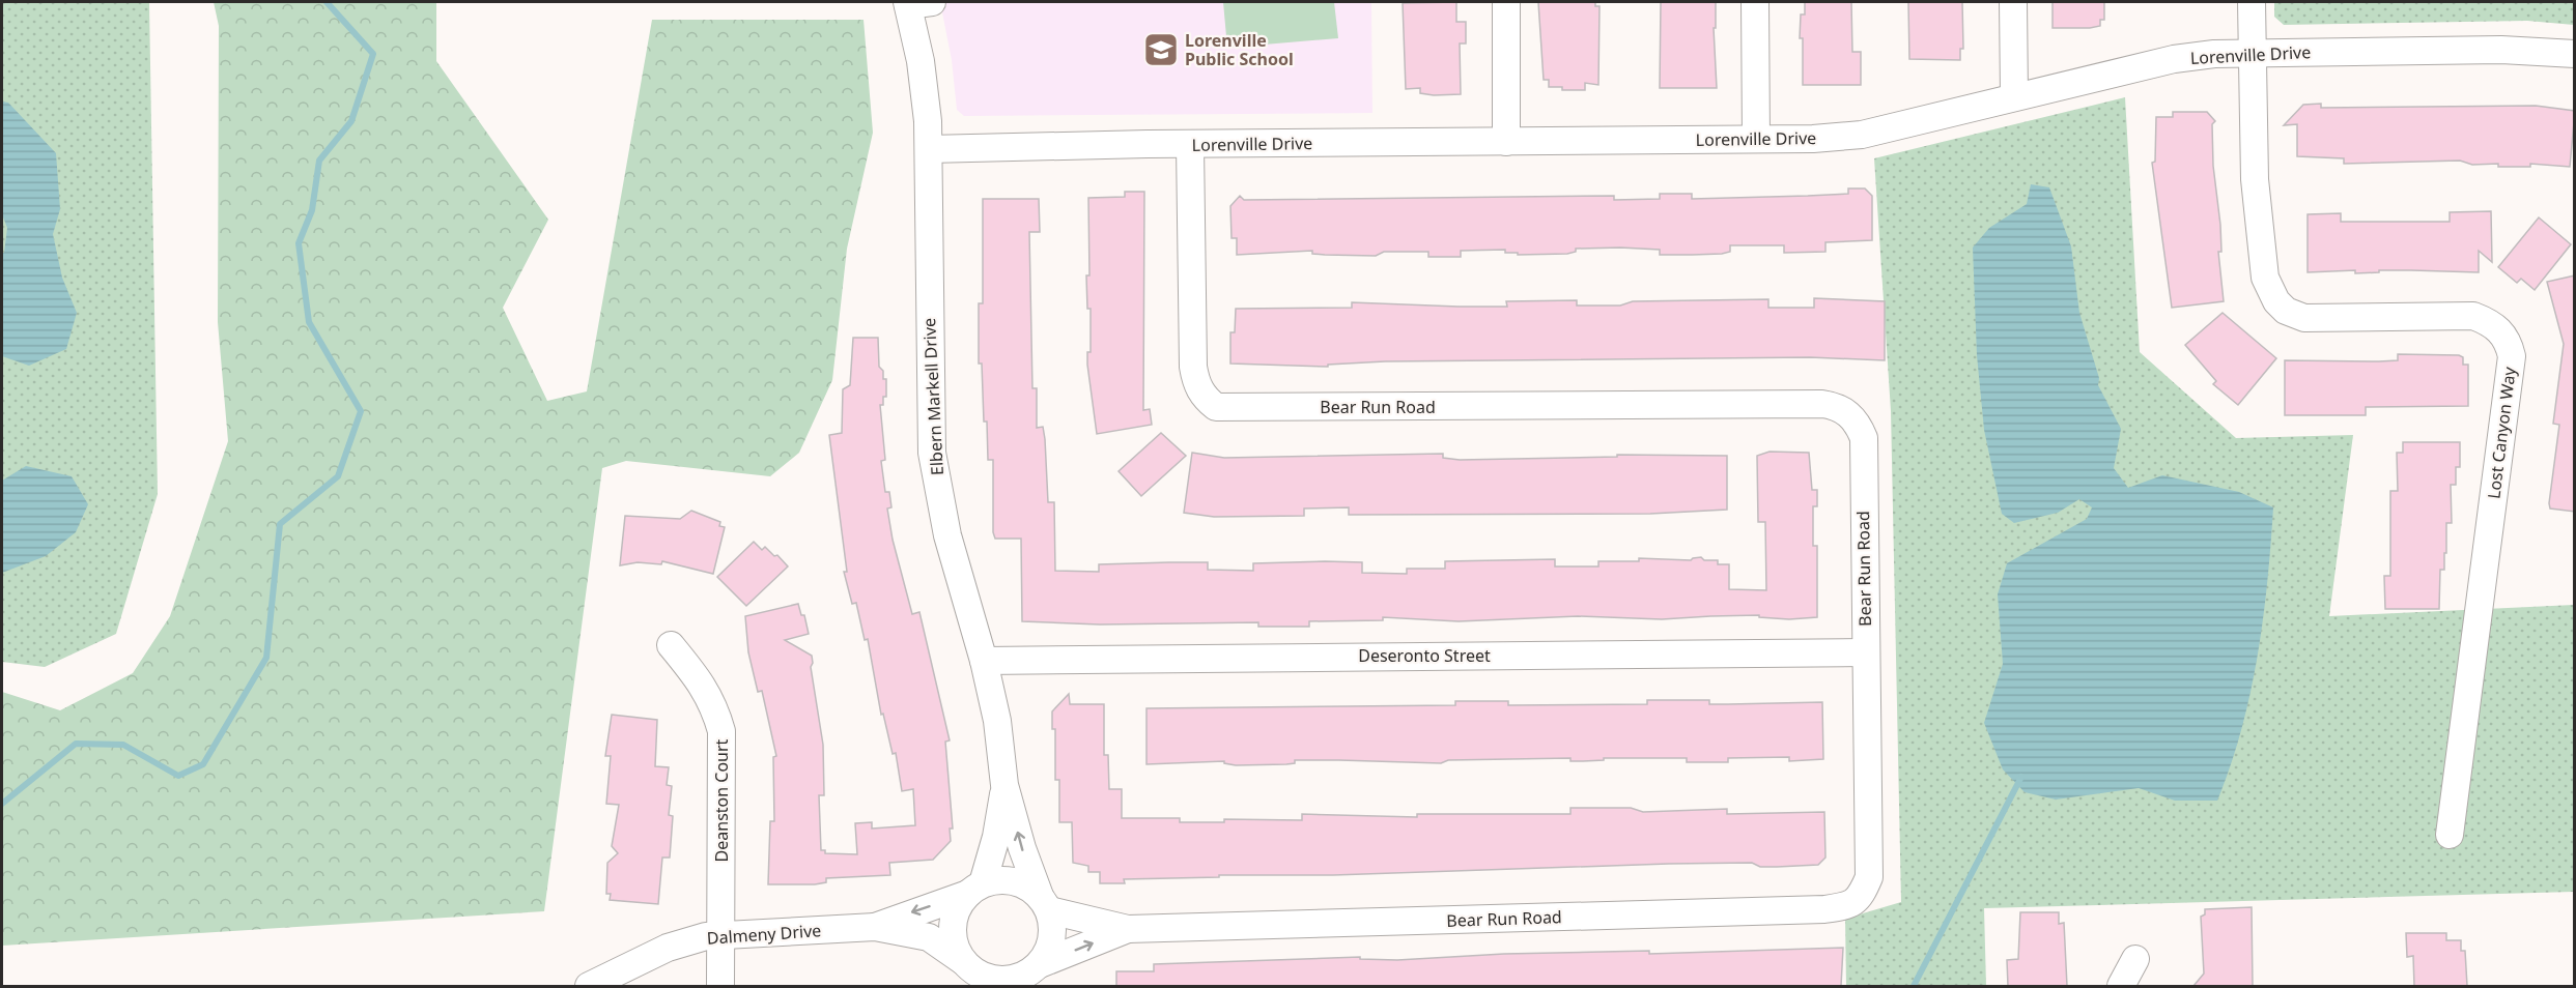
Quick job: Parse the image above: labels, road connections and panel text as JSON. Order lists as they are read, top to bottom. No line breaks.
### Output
{"streets":{"street":["Lorenville Drive","Elbern Markell Drive","Bear Run Road","Lost Canyon Way","Deseronto Street","Deanston Court","Dalmeny Drive"]},"crossings":[["Lorenville Drive","Elbern Markell Drive"],["Lorenville Drive","Bear Run Road"],["Lorenville Drive","Lost Canyon Way"],["Elbern Markell Drive","Bear Run Road"],["Elbern Markell Drive","Deseronto Street"],["Elbern Markell Drive","Dalmeny Drive"],["Bear Run Road","Deseronto Street"],["Bear Run Road","Dalmeny Drive"],["Deanston Court","Dalmeny Drive"]],"places":{"school or university":["Lorenville Public School"]}}
